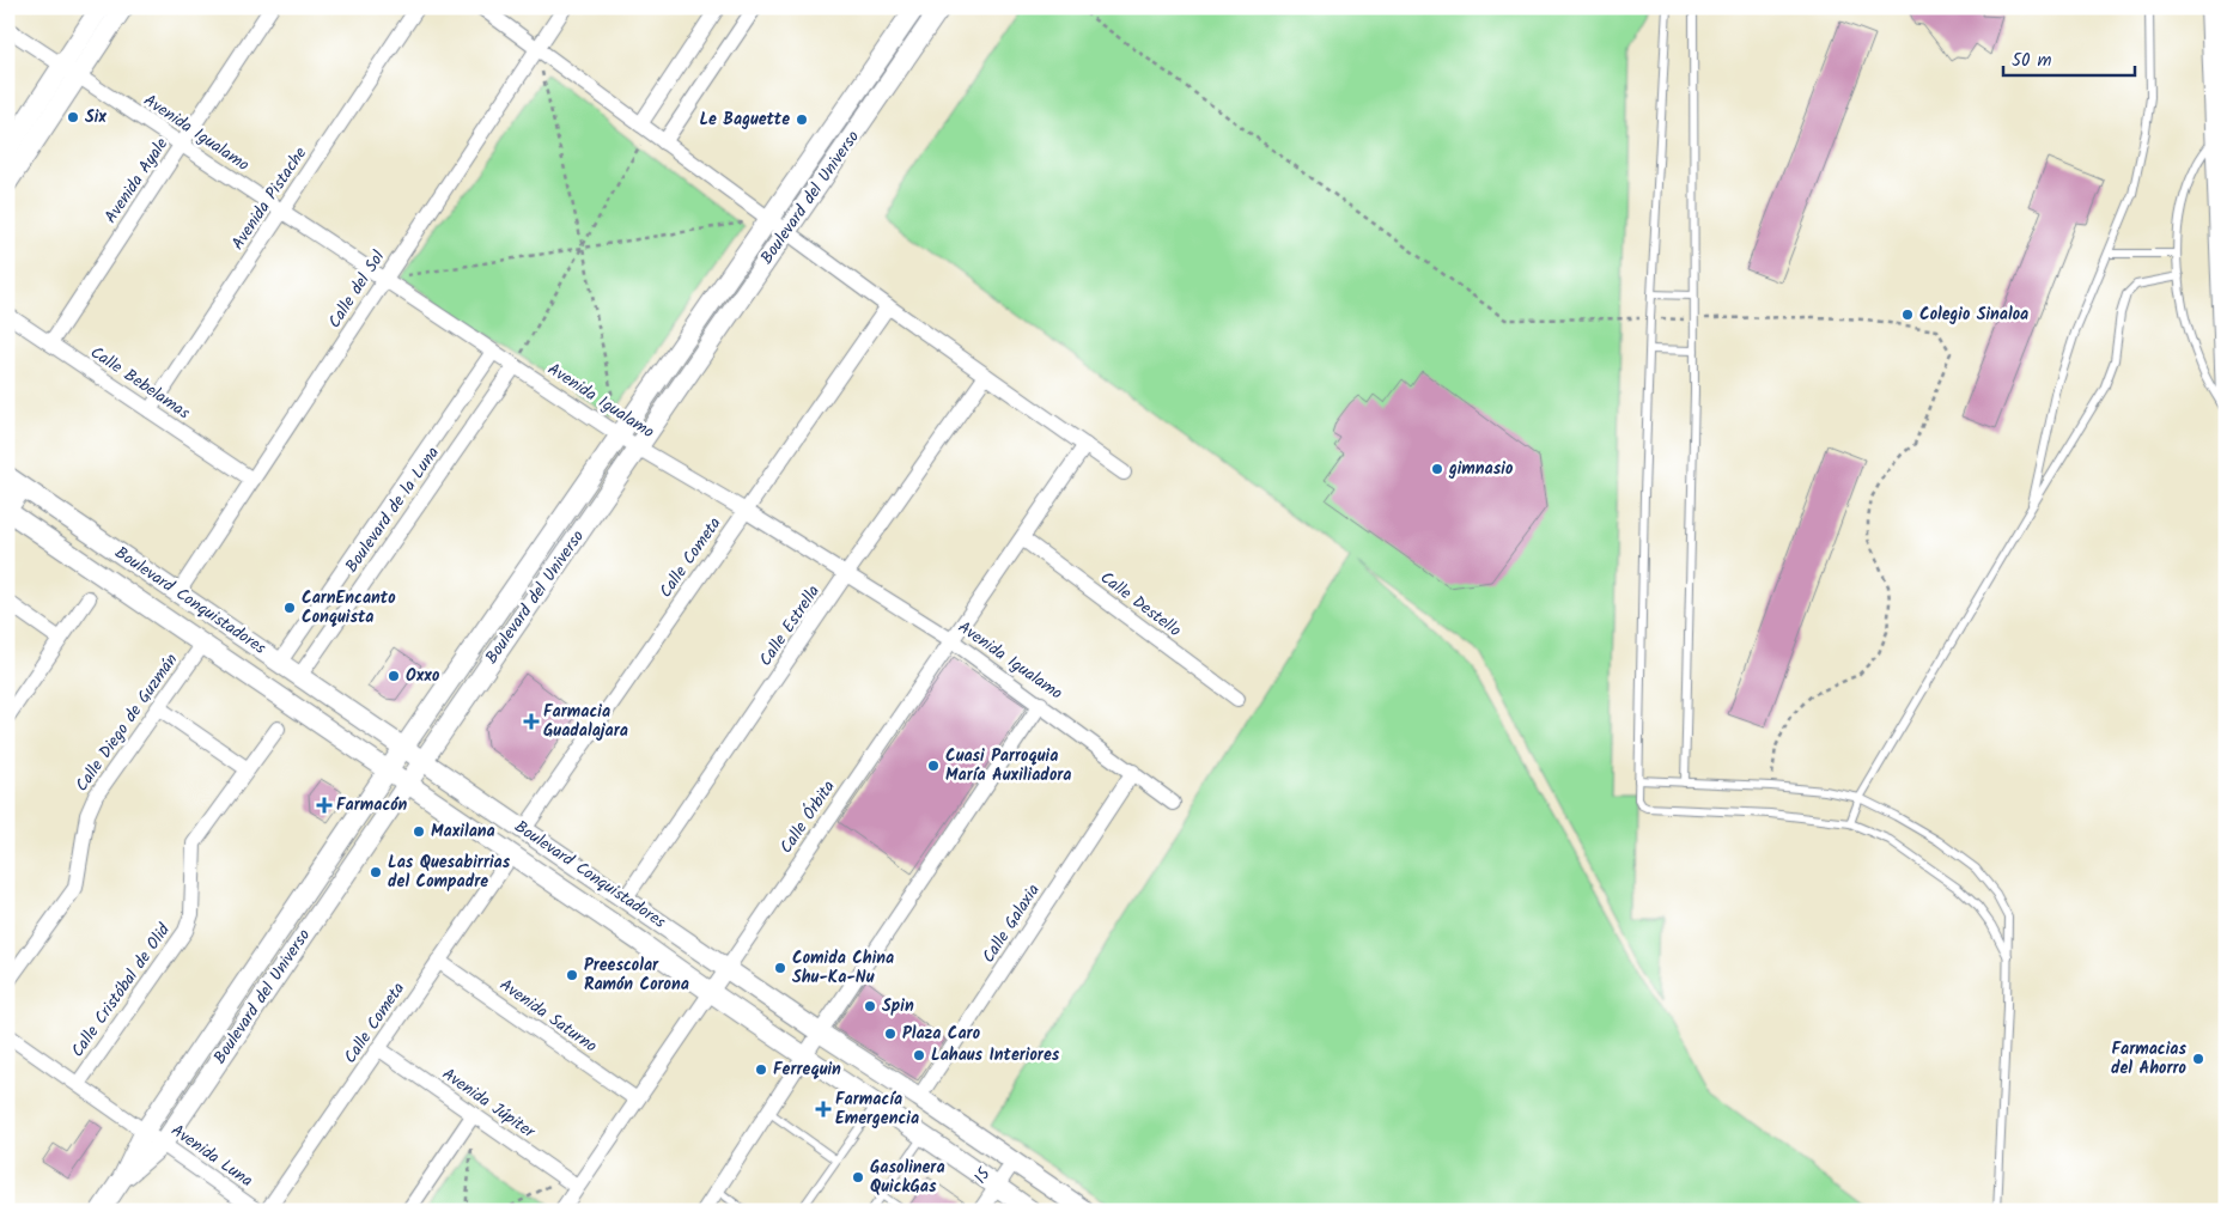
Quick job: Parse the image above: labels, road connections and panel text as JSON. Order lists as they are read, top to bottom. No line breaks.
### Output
{"streets":{"street":["Avenida Igualamo","Avenida Ayale","Boulevard del Universo","Avenida Pistache","Calle del Sol","Calle Bebelamas","Boulevard de la Luna","Calle Cometa","Boulevard Conquistadores","Calle Destello","Calle Estrella","Calle Diego de Guzmán","Calle Órbita","Calle Galaxia","Calle Cristóbal de Olid","Avenida Saturno","Avenida Júpiter","Avenida Luna","15"]},"crossings":[["Avenida Igualamo","Avenida Ayale"],["Avenida Igualamo","Boulevard del Universo"],["Avenida Igualamo","Avenida Pistache"],["Avenida Igualamo","Calle del Sol"],["Avenida Igualamo","Boulevard de la Luna"],["Avenida Igualamo","Calle Cometa"],["Avenida Igualamo","Calle Estrella"],["Avenida Igualamo","Calle Órbita"],["Avenida Igualamo","Calle Galaxia"],["Avenida Ayale","Calle Bebelamas"],["Boulevard del Universo","Boulevard Conquistadores"],["Boulevard del Universo","Avenida Luna"],["Avenida Pistache","Calle Bebelamas"],["Calle del Sol","Calle Bebelamas"],["Calle del Sol","Boulevard Conquistadores"],["Boulevard de la Luna","Boulevard Conquistadores"],["Calle Cometa","Boulevard Conquistadores"],["Calle Cometa","Avenida Saturno"],["Calle Cometa","Avenida Júpiter"],["Boulevard Conquistadores","Calle Estrella"],["Boulevard Conquistadores","Calle Diego de Guzmán"],["Boulevard Conquistadores","Calle Órbita"],["Boulevard Conquistadores","Calle Galaxia"],["Boulevard Conquistadores","15"],["Calle Destello","Calle Órbita"],["Calle Órbita","Avenida Saturno"],["Calle Órbita","Avenida Júpiter"],["Calle Cristóbal de Olid","Avenida Luna"]],"places":{"other":["Six","Le Baguette","Colegio Sinaloa","gimnasio","CarnEncanto Conquista","Oxxo","Cuasi Parroquia María Auxiliadora","Maxilana","Las Quesabirrias del Compadre","Comida China Shu-Ka-Nu","Preescolar Ramón Corona","Spin","Plaza Caro","Lahaus Interiores","Farmacias del Ahorro","Ferrequin","Gasolinera QuickGas"],"health":["Farmacia Guadalajara","Farmacón","Farmacía Emergencia"]},"scale_bar":"50 m"}
